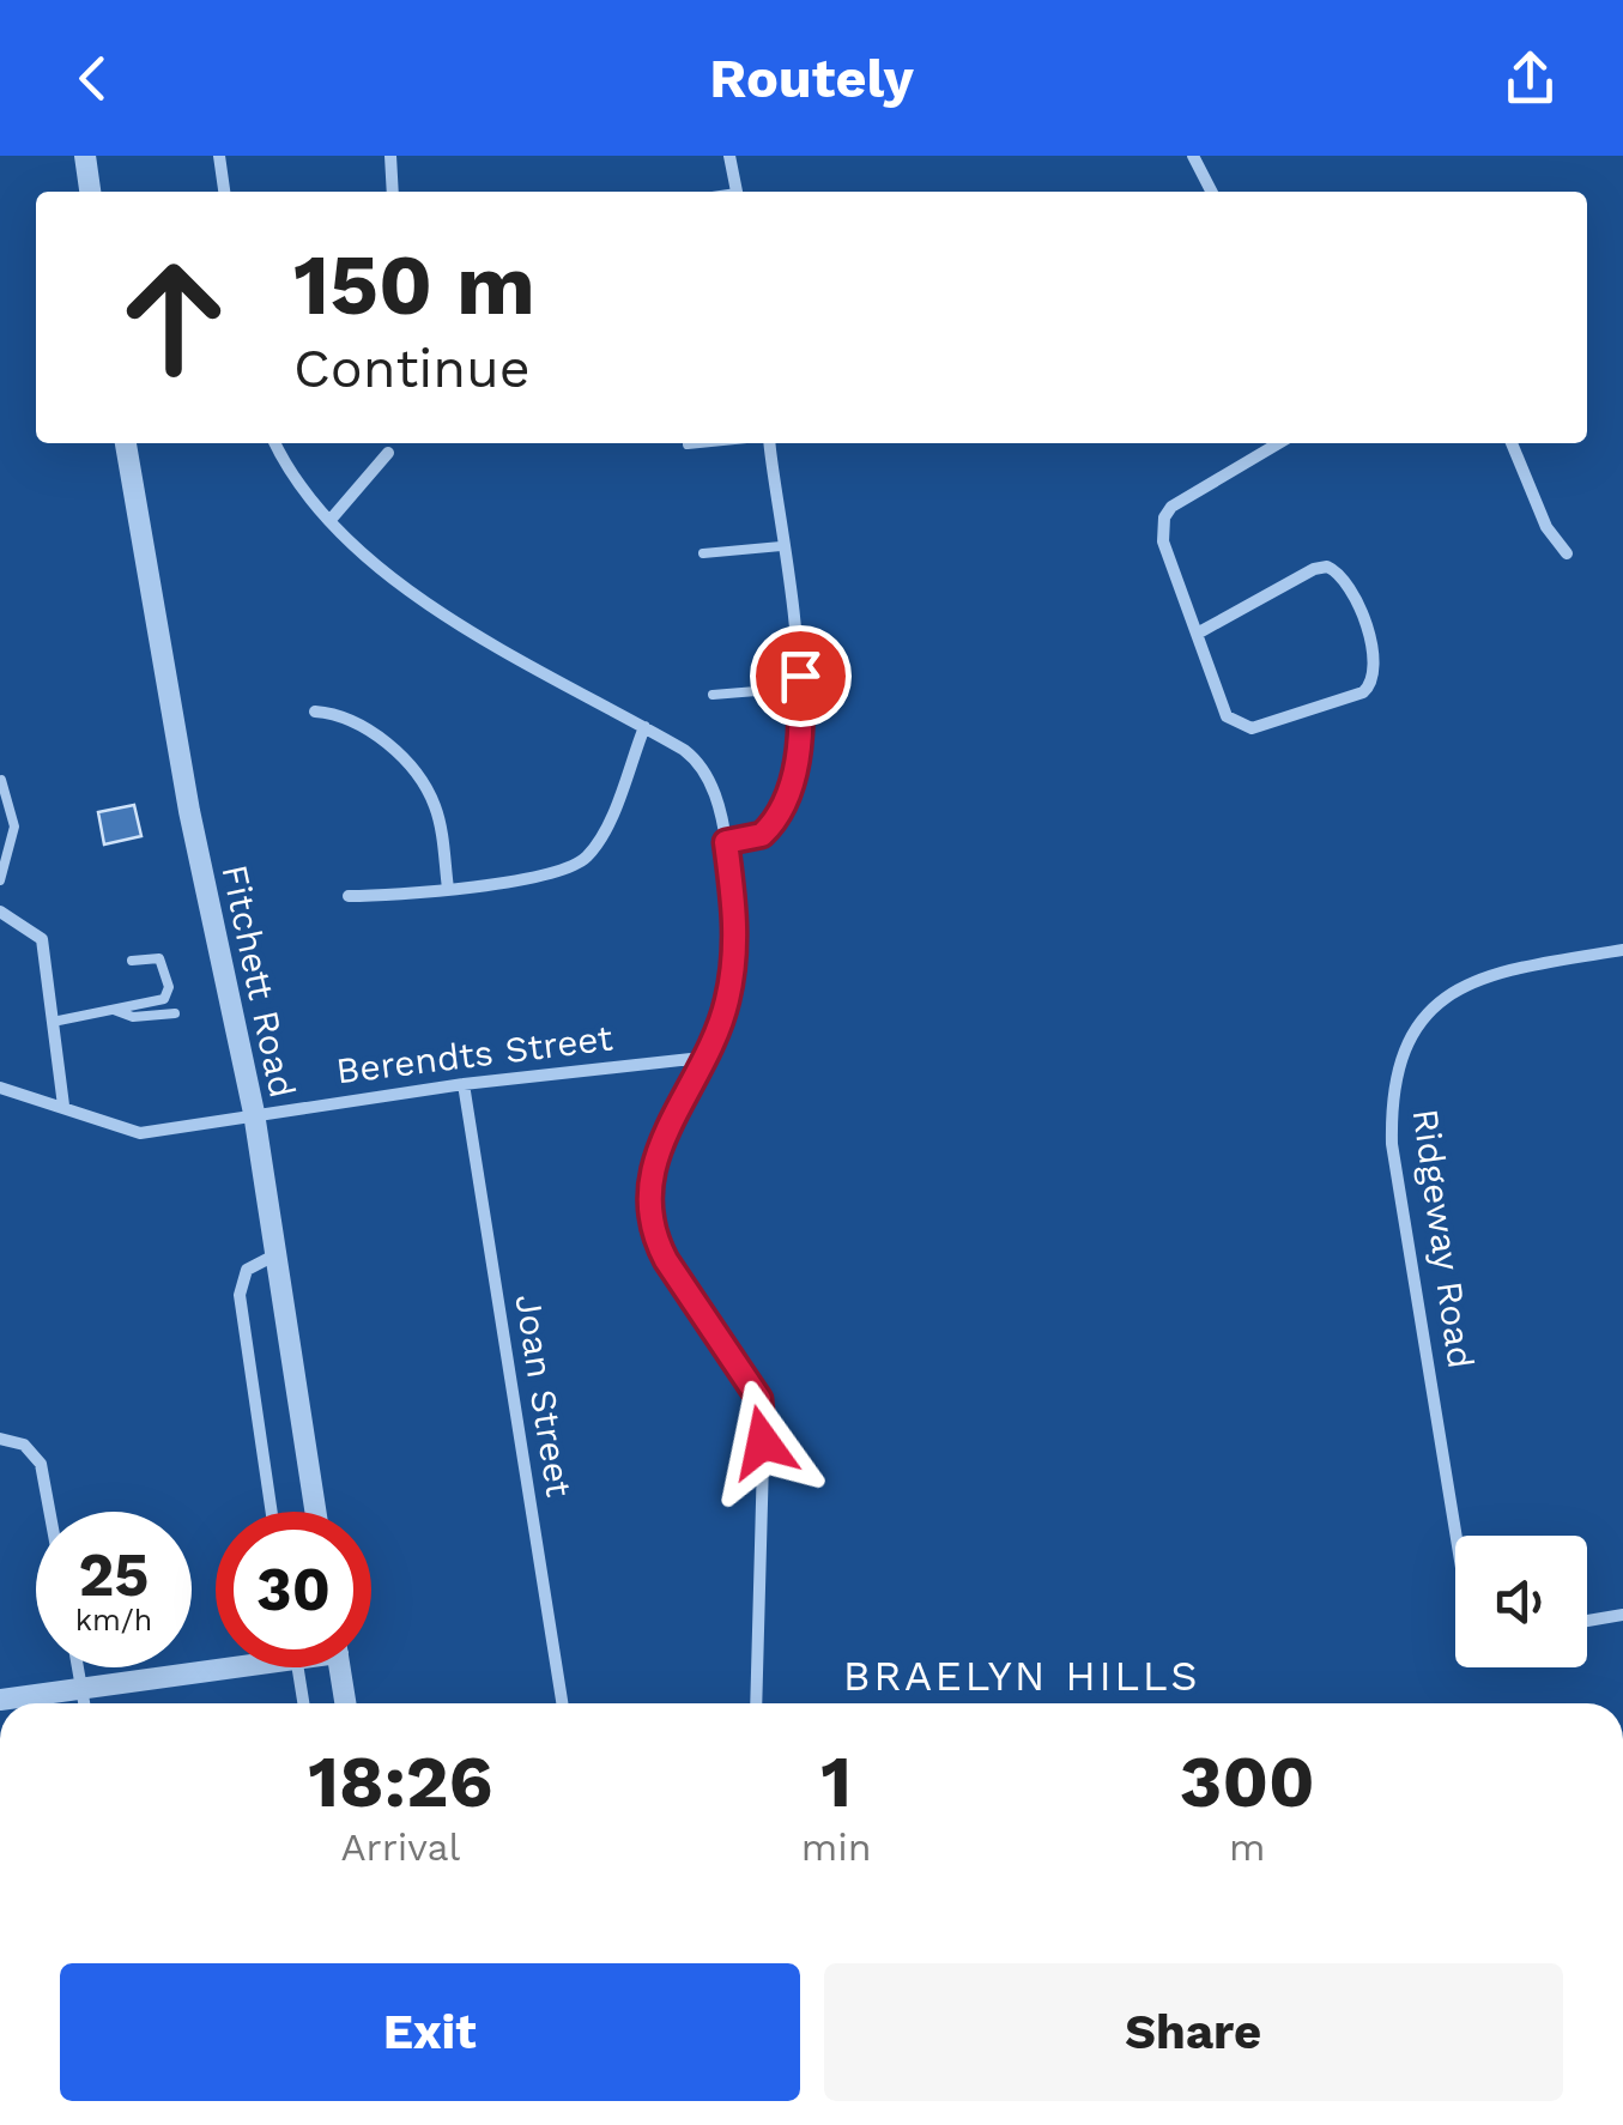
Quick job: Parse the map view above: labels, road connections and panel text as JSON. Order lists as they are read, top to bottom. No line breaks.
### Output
{"streets":{"street":["Fitchett Road","Berendts Street","Ridgeway Road","Joan Street"]},"crossings":[["Fitchett Road","Berendts Street"],["Berendts Street","Joan Street"]],"districts":["BRAELYN HILLS"],"page":{"header":"Routely","turn":["150 m","Continue"],"speed":"25 km/h","limit":"30","eta":["18:26","Arrival","1","min","300","m"],"buttons":["Exit","Share"]}}
